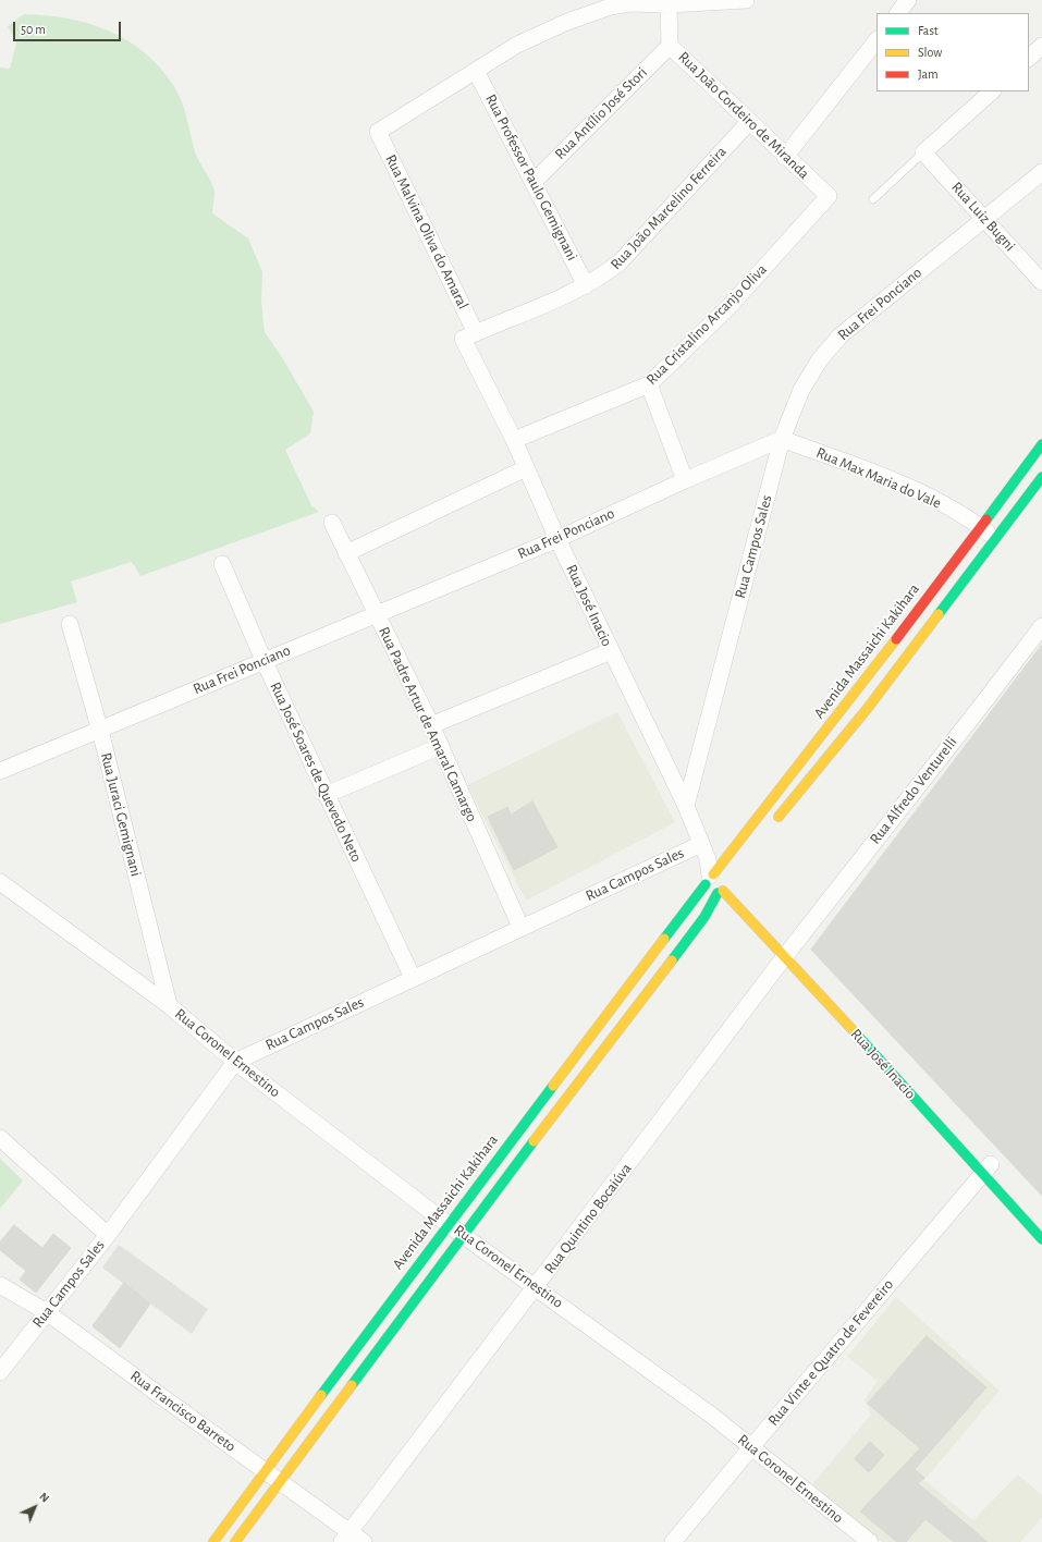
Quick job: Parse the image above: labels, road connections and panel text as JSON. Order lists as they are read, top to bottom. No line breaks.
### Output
{"streets":{"street":["Rua Antílio José Stori","Rua João Cordeiro de Miranda","Rua Professor Paulo Gemignani","Rua João Marcelino Ferreira","Rua Luiz Bugni","Rua Malvina Oliva do Amaral","Rua Frei Ponciano","Rua Cristalino Arcanjo Oliva","Rua Max Maria do Vale","Rua Campos Sales","Rua José Inacio","Avenida Massaichi Kakihara","Rua Padre Artur de Amaral Camargo","Rua José Soares de Quevedo Neto","Rua Alfredo Venturelli","Rua Juraci Gemignani","Rua Coronel Ernestino","Rua Quintino Bocaiúva","Rua Vinte e Quatro de Fevereiro","Rua Francisco Barreto"]},"crossings":[["Rua Antílio José Stori","Rua João Cordeiro de Miranda"],["Rua Antílio José Stori","Rua Professor Paulo Gemignani"],["Rua João Cordeiro de Miranda","Rua João Marcelino Ferreira"],["Rua João Cordeiro de Miranda","Rua Cristalino Arcanjo Oliva"],["Rua Professor Paulo Gemignani","Rua João Marcelino Ferreira"],["Rua Professor Paulo Gemignani","Rua Malvina Oliva do Amaral"],["Rua João Marcelino Ferreira","Rua Malvina Oliva do Amaral"],["Rua João Marcelino Ferreira","Rua José Inacio"],["Rua Luiz Bugni","Rua Frei Ponciano"],["Rua Malvina Oliva do Amaral","Rua José Inacio"],["Rua Frei Ponciano","Rua Max Maria do Vale"],["Rua Frei Ponciano","Rua Campos Sales"],["Rua Frei Ponciano","Rua José Inacio"],["Rua Frei Ponciano","Rua Padre Artur de Amaral Camargo"],["Rua Frei Ponciano","Rua José Soares de Quevedo Neto"],["Rua Frei Ponciano","Rua Juraci Gemignani"],["Rua Cristalino Arcanjo Oliva","Rua José Inacio"],["Rua Max Maria do Vale","Rua Campos Sales"],["Rua Max Maria do Vale","Avenida Massaichi Kakihara"],["Rua Campos Sales","Rua José Inacio"],["Rua Campos Sales","Rua Padre Artur de Amaral Camargo"],["Rua Campos Sales","Rua José Soares de Quevedo Neto"],["Rua Campos Sales","Rua Coronel Ernestino"],["Rua Campos Sales","Rua Francisco Barreto"],["Rua José Inacio","Avenida Massaichi Kakihara"],["Rua José Inacio","Rua Alfredo Venturelli"],["Rua José Inacio","Rua Quintino Bocaiúva"],["Rua José Inacio","Rua Vinte e Quatro de Fevereiro"],["Avenida Massaichi Kakihara","Rua Coronel Ernestino"],["Avenida Massaichi Kakihara","Rua Francisco Barreto"],["Rua Alfredo Venturelli","Rua Quintino Bocaiúva"],["Rua Juraci Gemignani","Rua Coronel Ernestino"],["Rua Coronel Ernestino","Rua Quintino Bocaiúva"],["Rua Coronel Ernestino","Rua Vinte e Quatro de Fevereiro"],["Rua Quintino Bocaiúva","Rua Francisco Barreto"]],"legend":["Fast","Slow","Jam"],"scale_bar":"50 m","north":"top right"}
